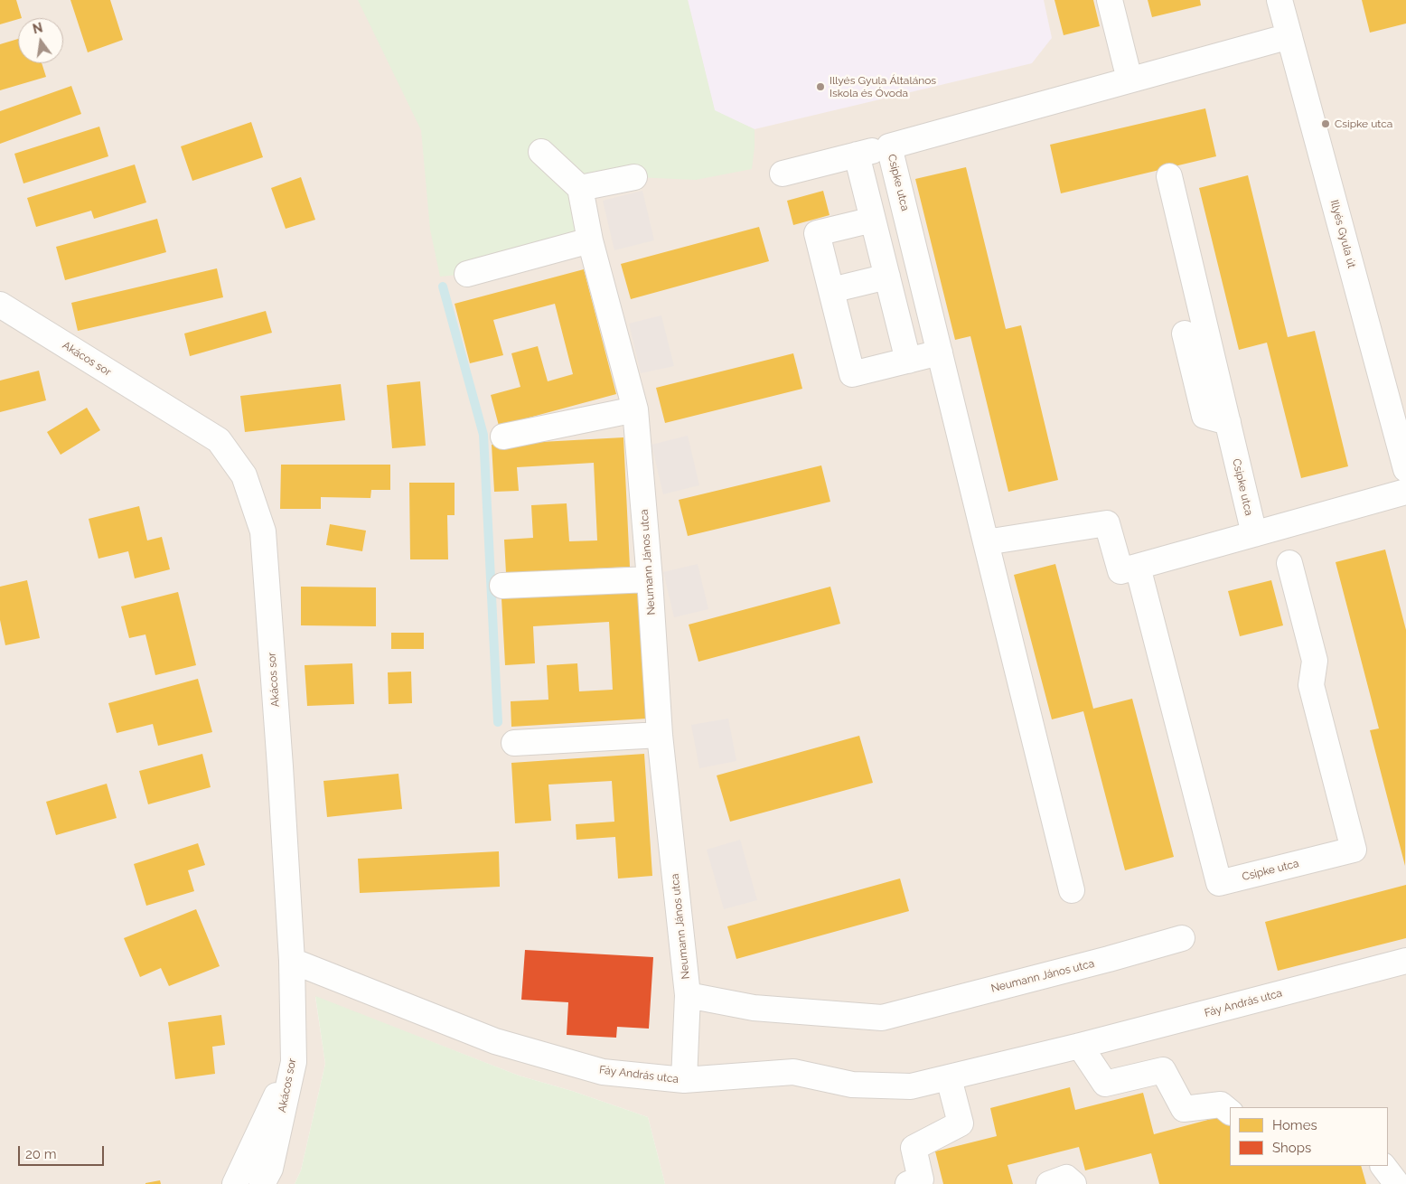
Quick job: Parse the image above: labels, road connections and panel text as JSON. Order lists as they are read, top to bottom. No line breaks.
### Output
{"streets":{"street":["Csipke utca","Illyés Gyula út","Akácos sor","Neumann János utca","Fáy András utca"]},"crossings":[["Csipke utca","Illyés Gyula út"],["Akácos sor","Fáy András utca"],["Neumann János utca","Fáy András utca"]],"places":["Illyés Gyula Általános Iskola és Óvoda","Csipke utca"],"legend":["Homes","Shops"],"scale_bar":"20 m","north":"top"}
